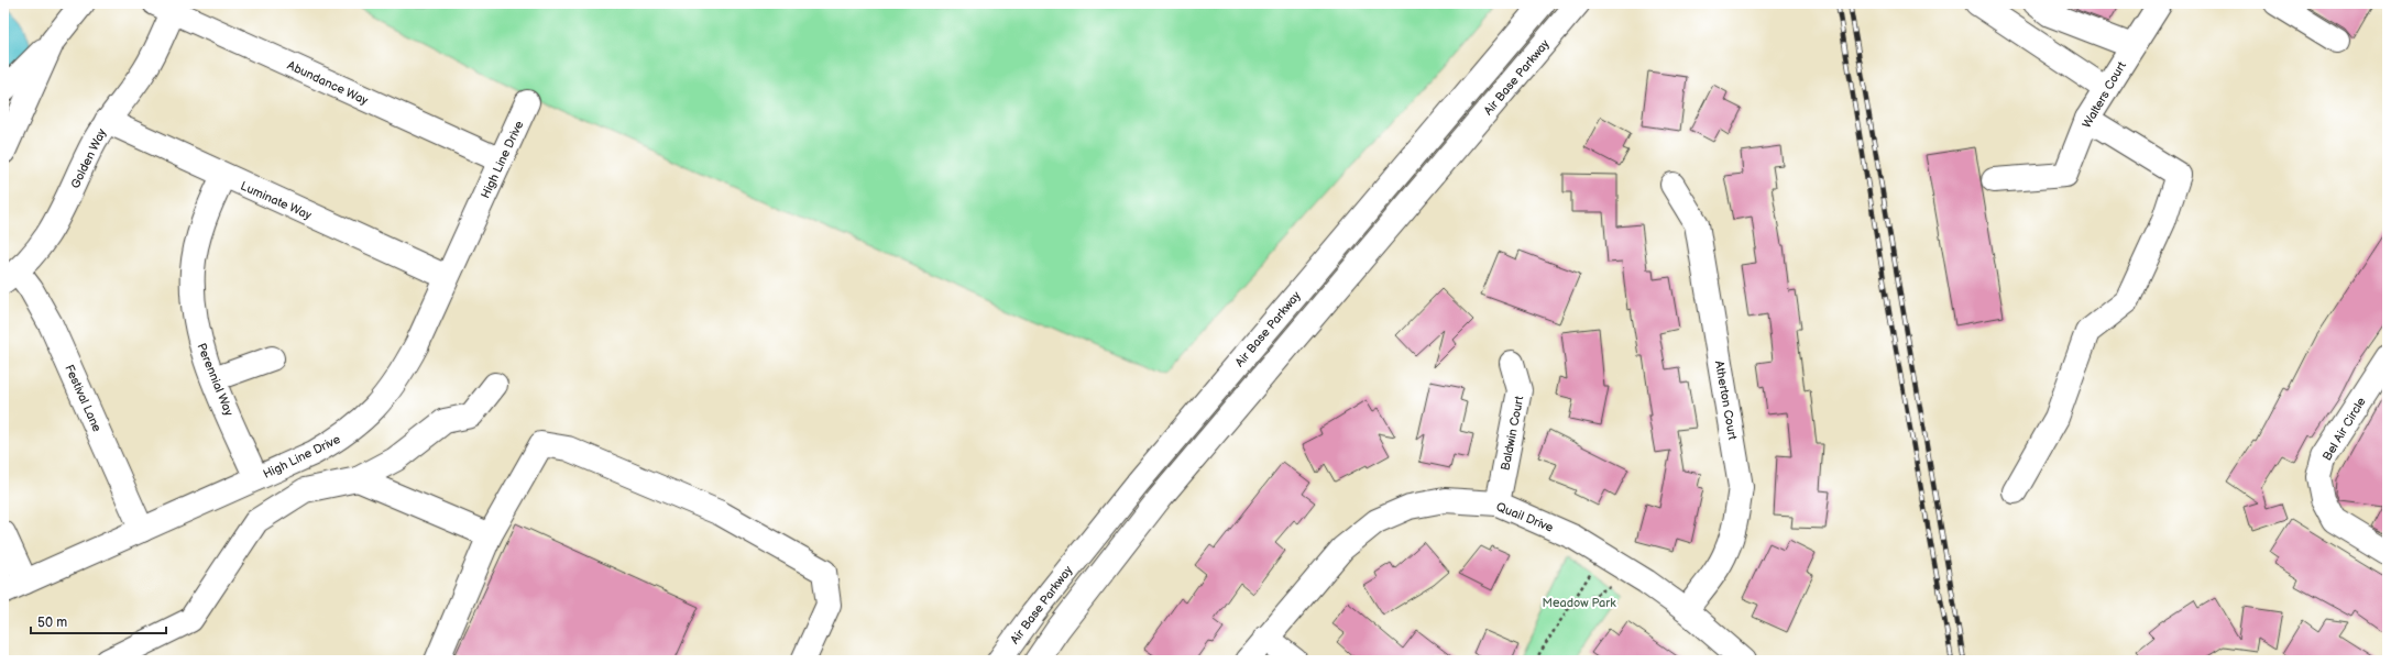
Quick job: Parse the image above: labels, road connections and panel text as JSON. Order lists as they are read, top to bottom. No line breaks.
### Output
{"streets":{"street":["Air Base Parkway","Abundance Way","Walters Court","Golden Way","High Line Drive","Luminate Way","Perennial Way","Festival Lane","Atherton Court","Bel Air Circle","Baldwin Court","Quail Drive"]},"crossings":[["Abundance Way","Golden Way"],["Abundance Way","High Line Drive"],["Golden Way","Luminate Way"],["Golden Way","Festival Lane"],["High Line Drive","Luminate Way"],["High Line Drive","Perennial Way"],["High Line Drive","Festival Lane"],["Luminate Way","Perennial Way"],["Atherton Court","Quail Drive"],["Baldwin Court","Quail Drive"]],"parks":["Meadow Park"],"scale_bar":"50 m"}
